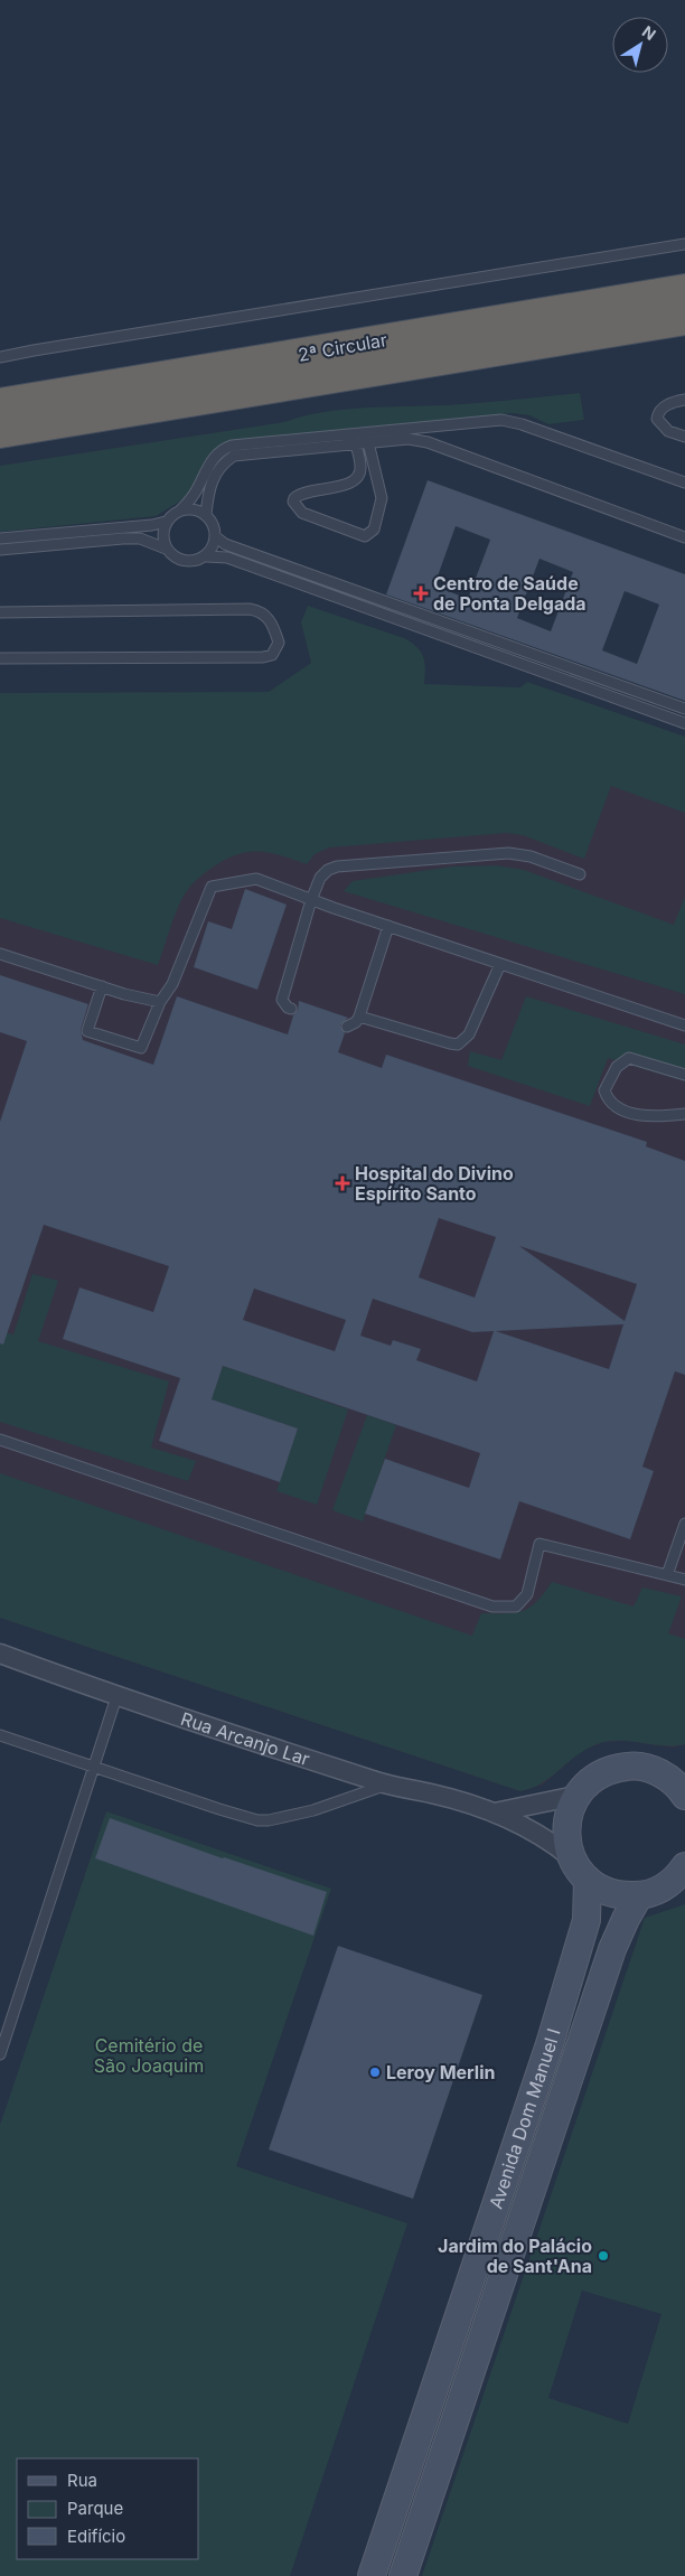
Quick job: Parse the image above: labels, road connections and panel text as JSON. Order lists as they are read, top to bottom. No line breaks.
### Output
{"streets":{"highway":["2ª Circular"],"main road":["Avenida Dom Manuel I"],"street":["Rua Arcanjo Lar"]},"parks":["Cemitério de São Joaquim"],"places":{"health":["Centro de Saúde de Ponta Delgada","Hospital do Divino Espírito Santo"],"other":["Leroy Merlin","Jardim do Palácio de Sant'Ana"]},"legend":["Rua","Parque","Edifício"],"north":"top right"}
